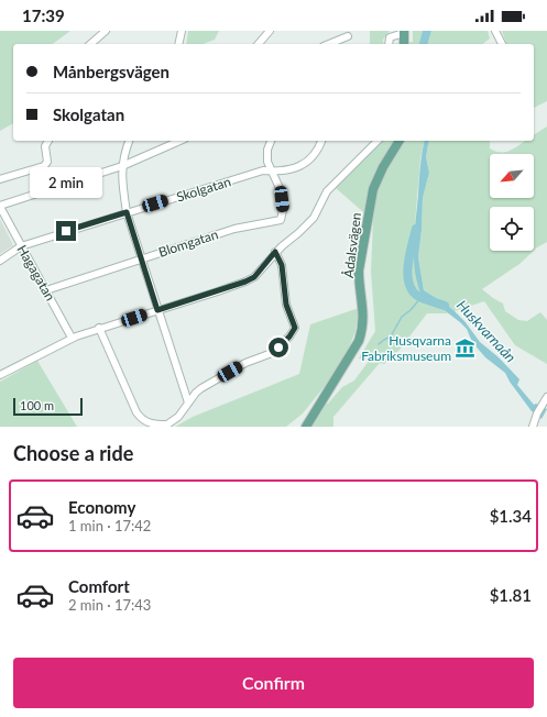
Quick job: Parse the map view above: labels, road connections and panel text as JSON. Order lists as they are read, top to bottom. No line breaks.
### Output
{"streets":{"main road":["Ådalsvägen"],"street":["Skolgatan","Blomgatan","Hagagatan"]},"crossings":[["Skolgatan","Blomgatan"],["Skolgatan","Hagagatan"],["Blomgatan","Hagagatan"]],"water":["Huskvarnaån"],"places":{"museum":["Husqvarna Fabriksmuseum"]},"scale_bar":"100 m","north":"bottom left","page":{"status":"17:39","banner":["Månbergsvägen","Skolgatan"],"bubble":"2 min","scale":"100 m","heading":"Choose a ride","list":[{"name":"Economy","note":"1 min · 17:42","value":"$1.34"},{"name":"Comfort","note":"2 min · 17:43","value":"$1.81"}],"buttons":"Confirm"}}
